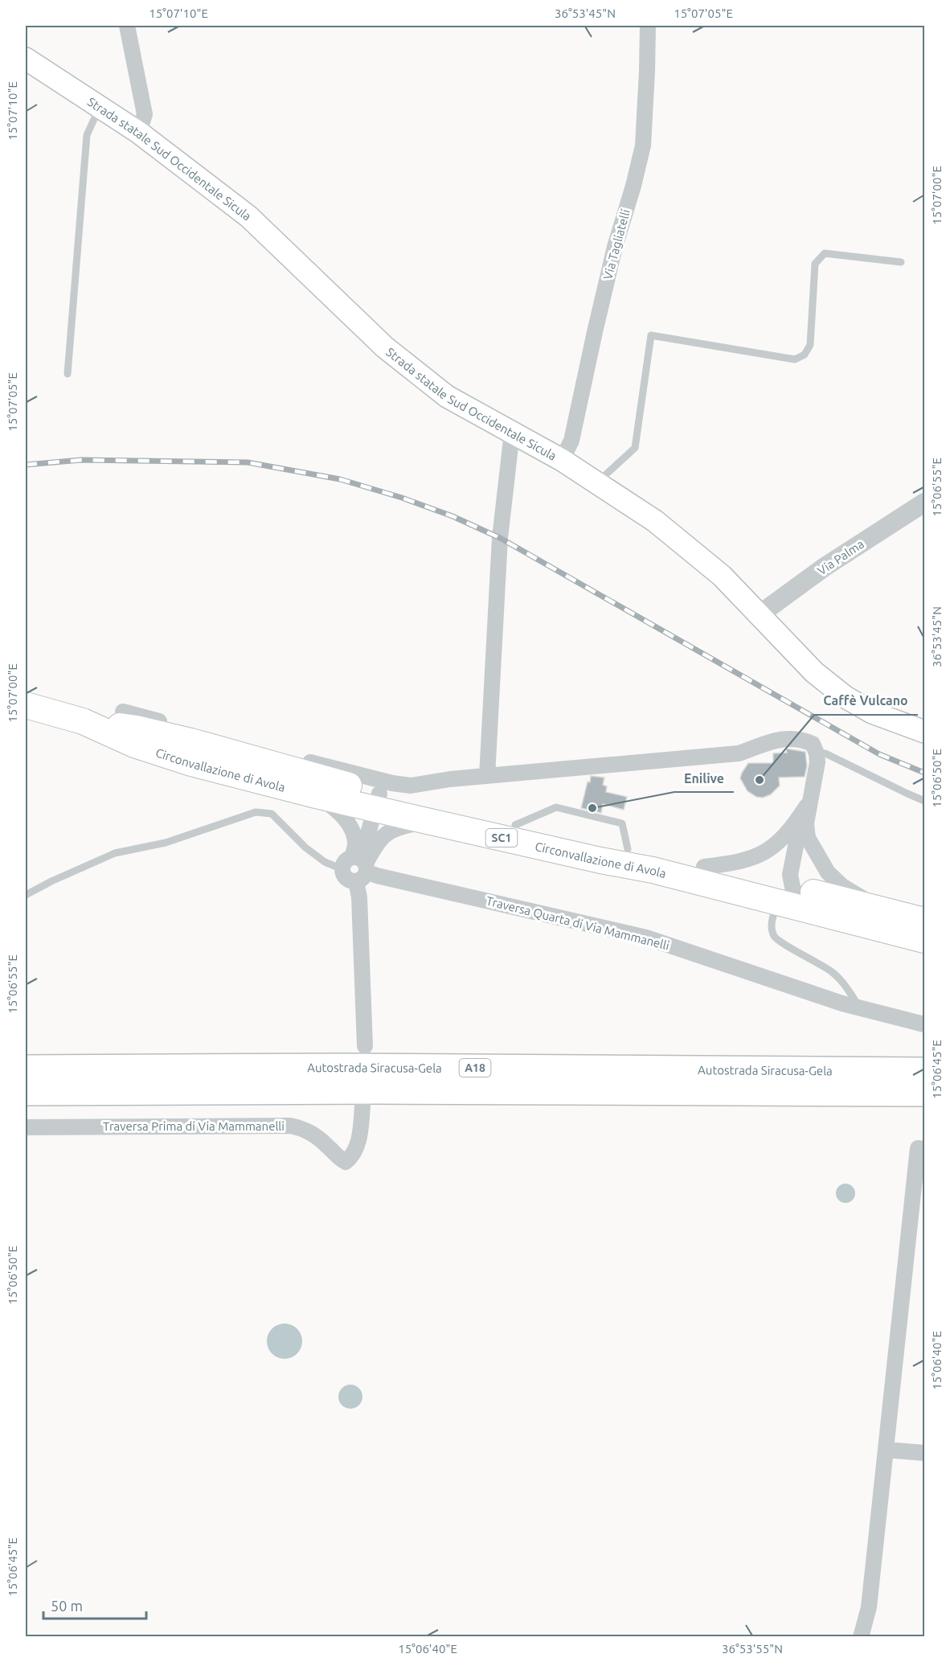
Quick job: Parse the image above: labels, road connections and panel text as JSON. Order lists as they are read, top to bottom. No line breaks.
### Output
{"streets":{"highway":["Autostrada Siracusa-Gela","A18"],"main road":["Strada statale Sud Occidentale Sicula","Circonvallazione di Avola","SC1"],"street":["Via Tagliatelli","Via Palma","Traversa Quarta di Via Mammanelli","Traversa Prima di Via Mammanelli"]},"crossings":[["Strada statale Sud Occidentale Sicula","Via Tagliatelli"],["Strada statale Sud Occidentale Sicula","Via Palma"]],"places":["Caffè Vulcano","Enilive"],"scale_bar":"50 m","coordinates":["15°07'10\"E","36°53'45\"N","15°07'05\"E","15°07'00\"E","15°06'55\"E","15°06'50\"E","15°06'45\"E","15°06'40\"E","36°53'55\"N"]}
